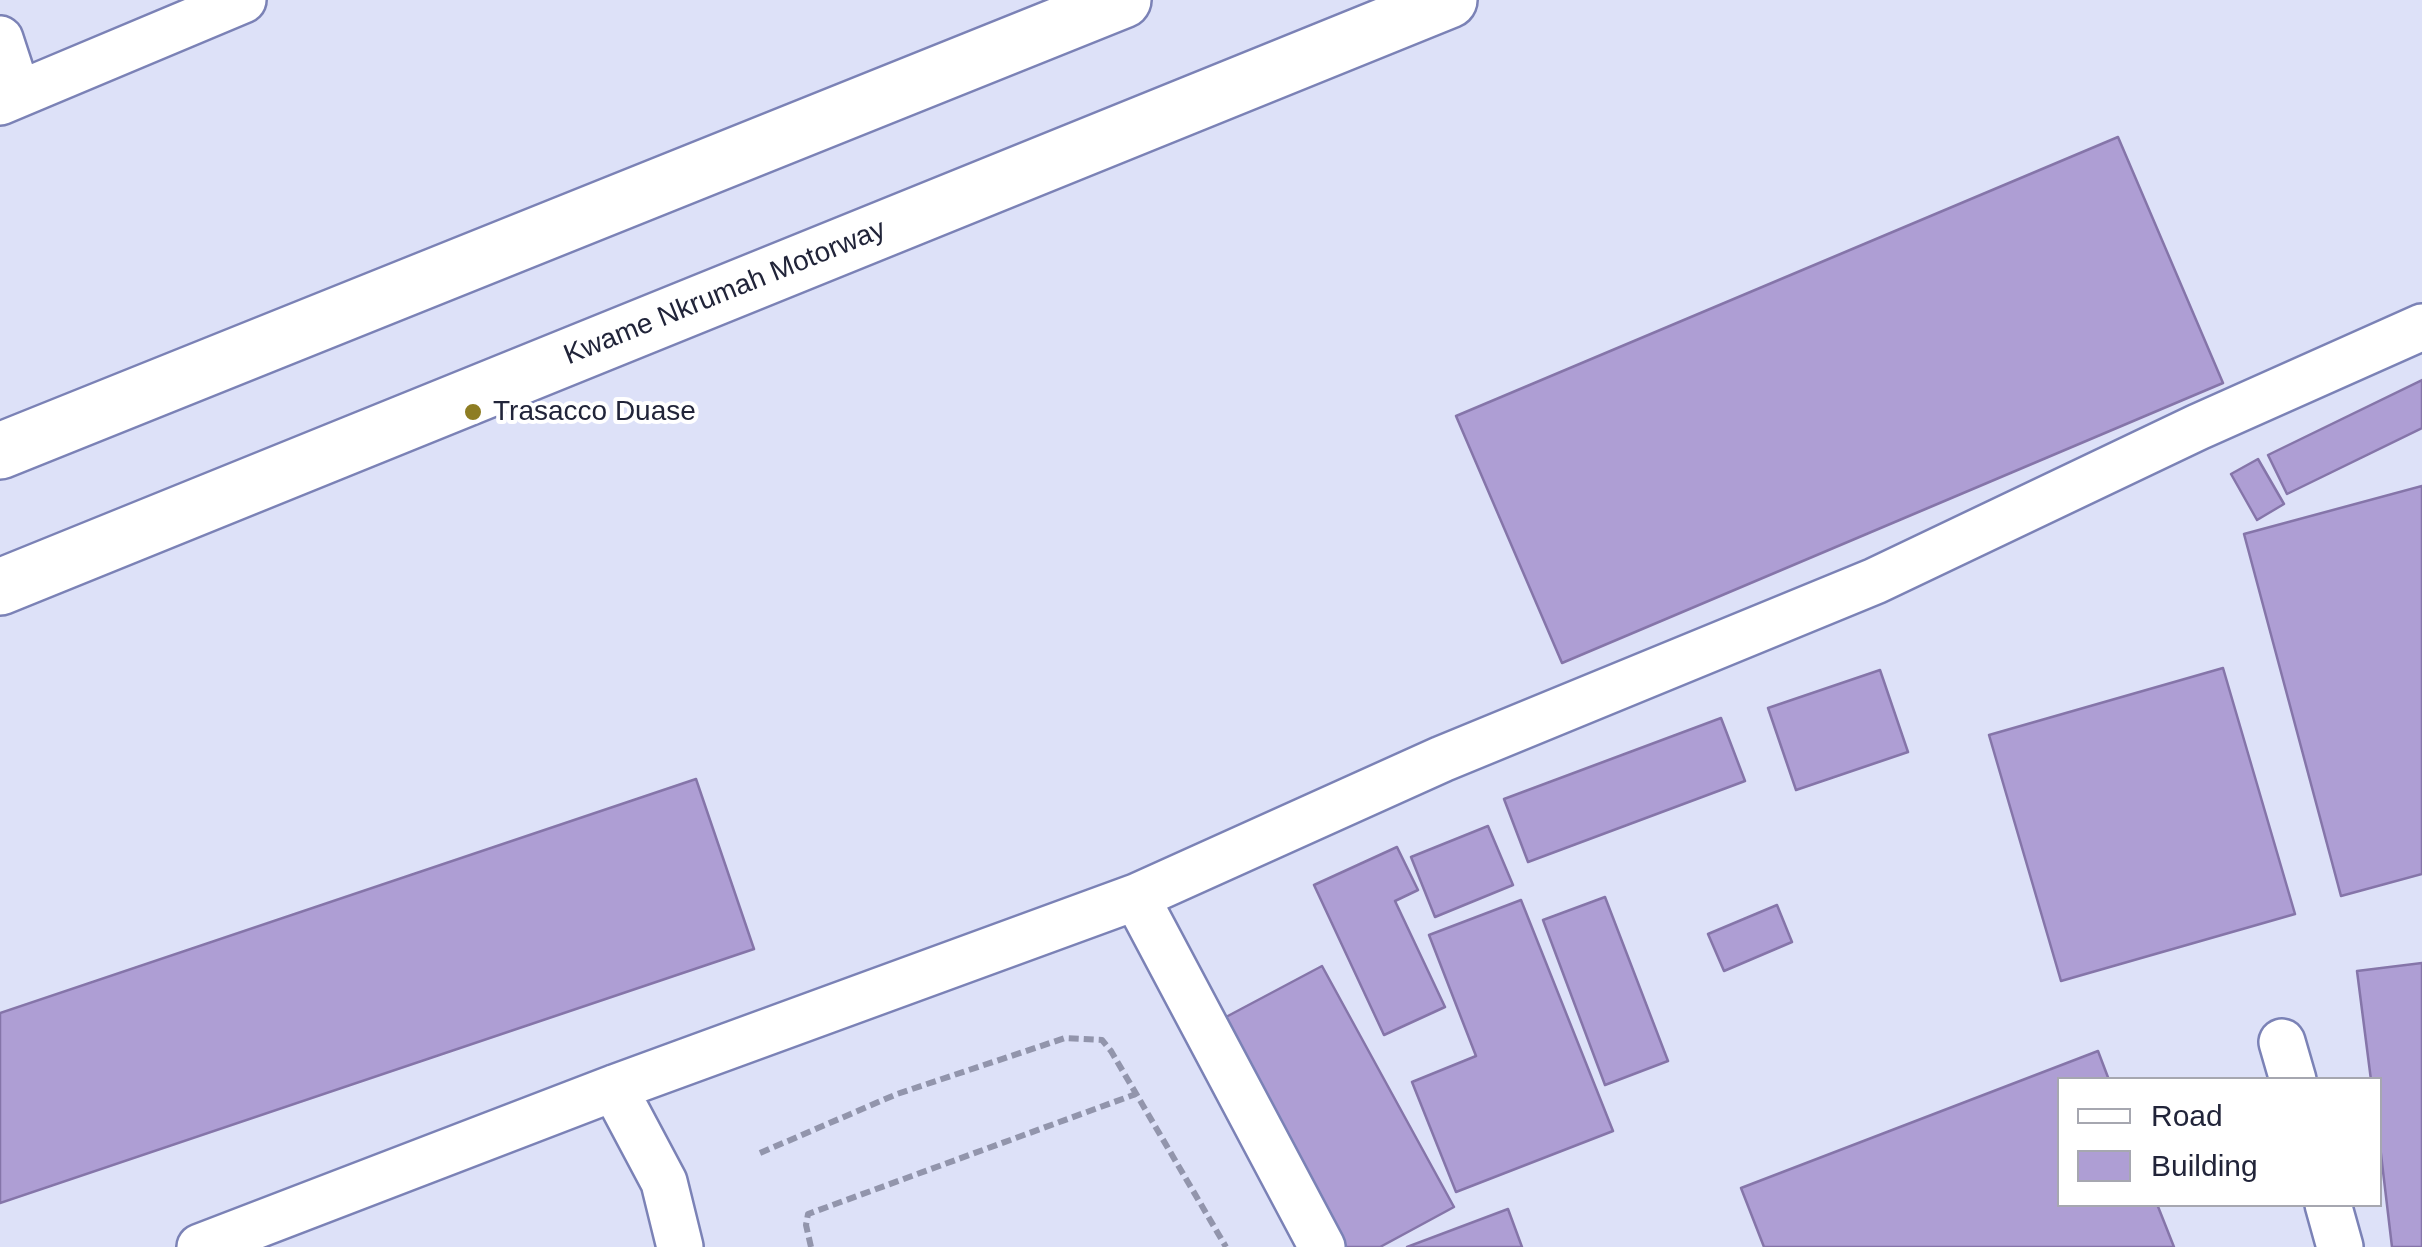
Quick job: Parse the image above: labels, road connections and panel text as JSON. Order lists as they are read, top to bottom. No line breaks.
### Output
{"streets":{"highway":["Kwame Nkrumah Motorway"]},"places":["Trasacco Duase"],"legend":["Road","Building"]}
